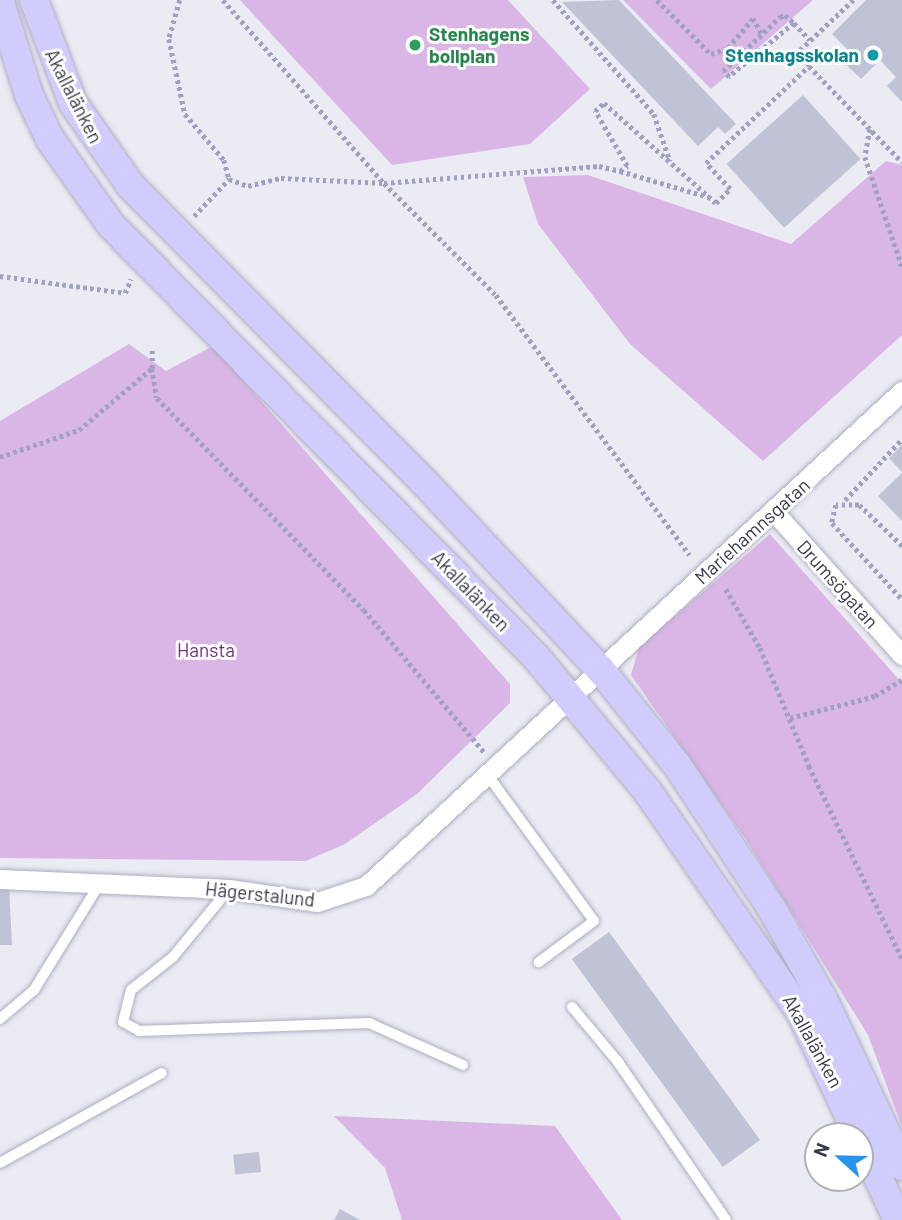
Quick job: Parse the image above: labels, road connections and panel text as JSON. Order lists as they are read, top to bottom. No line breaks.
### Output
{"streets":{"main road":["Akallalänken"],"street":["Mariehamnsgatan","Drumsögatan","Hägerstalund"]},"crossings":[["Akallalänken","Mariehamnsgatan"],["Akallalänken","Hägerstalund"],["Mariehamnsgatan","Drumsögatan"],["Mariehamnsgatan","Hägerstalund"]],"parks":["Hansta"],"places":["Stenhagens bollplan","Stenhagsskolan"],"north":"left"}
